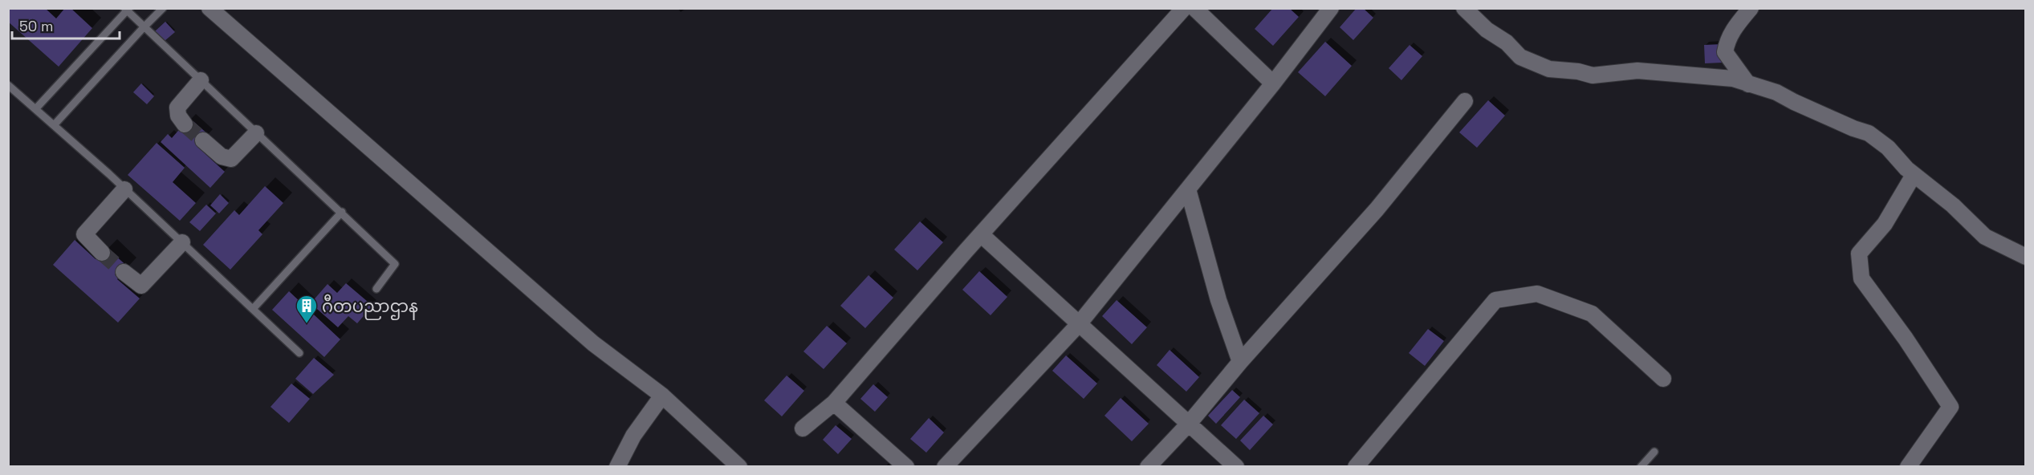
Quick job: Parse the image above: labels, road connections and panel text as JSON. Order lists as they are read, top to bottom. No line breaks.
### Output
{"places":{"building":["ဂီတပညာဌာန"]},"scale_bar":"50 m"}
